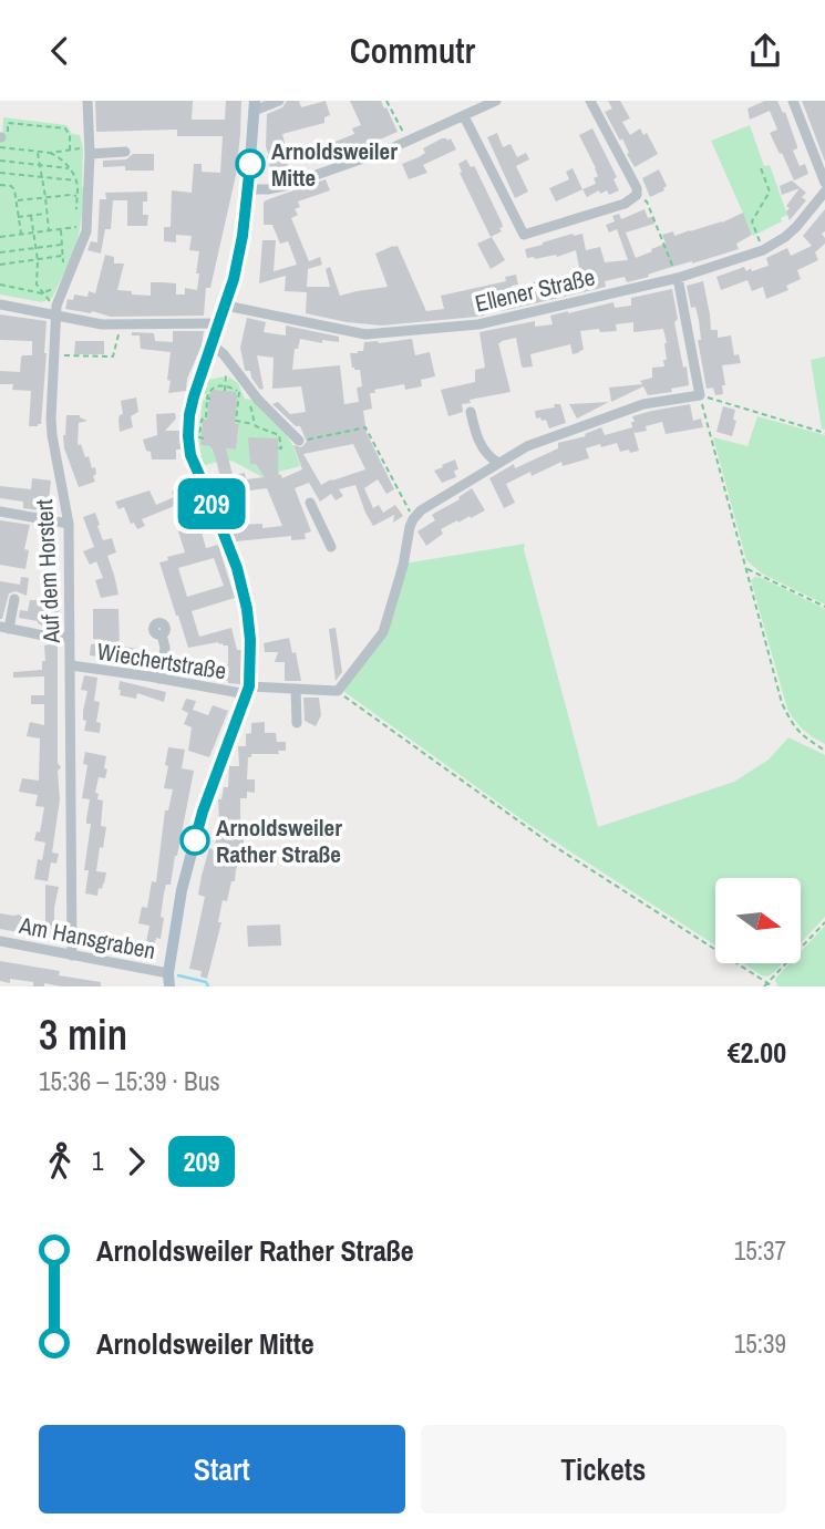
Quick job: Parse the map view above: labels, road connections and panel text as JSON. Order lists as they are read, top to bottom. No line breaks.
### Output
{"streets":{"street":["Ellener Straße","Auf dem Horstert","Wiechertstraße","Am Hansgraben"]},"crossings":[["Auf dem Horstert","Wiechertstraße"],["Auf dem Horstert","Am Hansgraben"]],"places":["Arnoldsweiler Mitte","Arnoldsweiler Rather Straße"],"lines":["bus line 209"],"north":"right","page":{"header":"Commutr","on_map":"209","heading":["3 min","15:36 – 15:39 · Bus","€2.00"],"legs":["1","209"],"list":[{"name":"Arnoldsweiler Rather Straße","value":"15:37"},{"name":"Arnoldsweiler Mitte","value":"15:39"}],"buttons":["Start","Tickets"]}}
